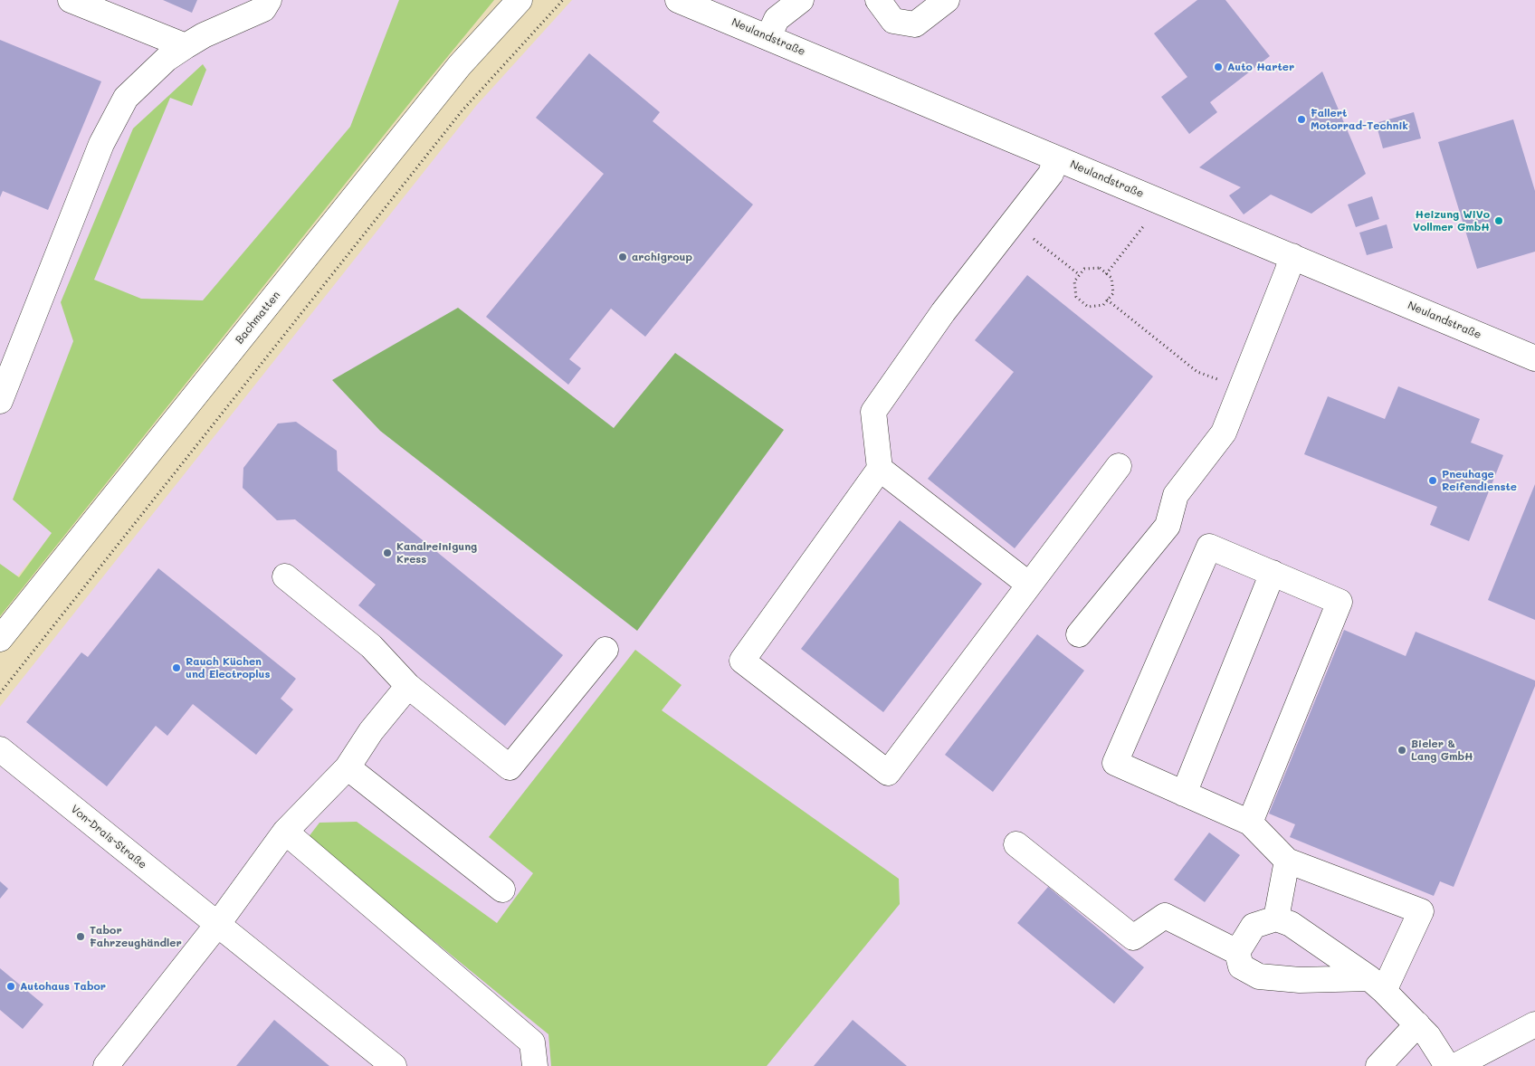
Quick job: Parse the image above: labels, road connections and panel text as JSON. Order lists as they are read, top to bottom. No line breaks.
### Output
{"streets":{"street":["Neulandstraße","Bachmatten","Von-Drais-Straße"]},"places":["Auto Harter","Fallert Motorrad-Technik","Heizung WiVo Vollmer GmbH","archigroup","Pneuhage Reifendienste","Kanalreinigung Kress","Rauch Küchen und Electroplus","Bieler & Lang GmbH","Tabor Fahrzeughändler","Autohaus Tabor"]}
